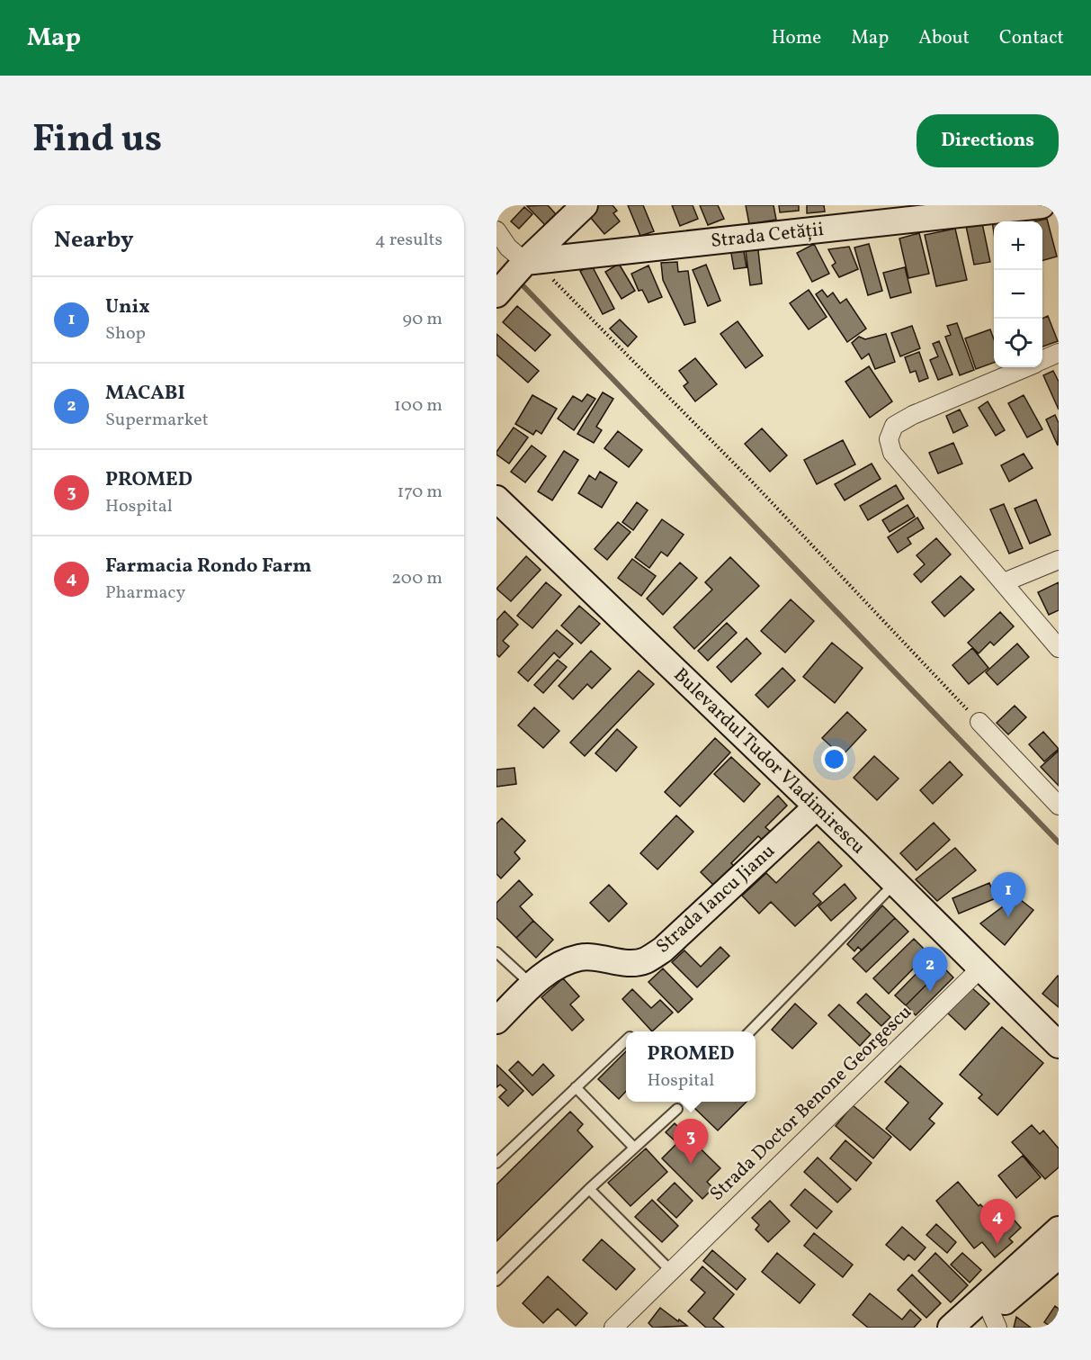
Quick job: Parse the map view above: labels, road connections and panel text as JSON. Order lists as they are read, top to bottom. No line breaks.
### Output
{"streets":{"street":["Strada Cetății","Bulevardul Tudor Vladimirescu","Strada Iancu Jianu","Strada Doctor Benone Georgescu"]},"crossings":[["Bulevardul Tudor Vladimirescu","Strada Iancu Jianu"],["Bulevardul Tudor Vladimirescu","Strada Doctor Benone Georgescu"]],"page":{"header":"Map","nav":["Home","Map","About","Contact"],"title":"Find us","buttons":"Directions","heading":["Nearby","4 results"],"map_buttons":["+","−"],"list":[{"mark":"1","name":"Unix","note":"Shop","value":"90 m"},{"mark":"2","name":"MACABI","note":"Supermarket","value":"100 m"},{"mark":"3","name":"PROMED","note":"Hospital","value":"170 m"},{"mark":"4","name":"Farmacia Rondo Farm","note":"Pharmacy","value":"200 m"}],"pins":["1","2","3","4"],"popup":["PROMED","Hospital"]}}
